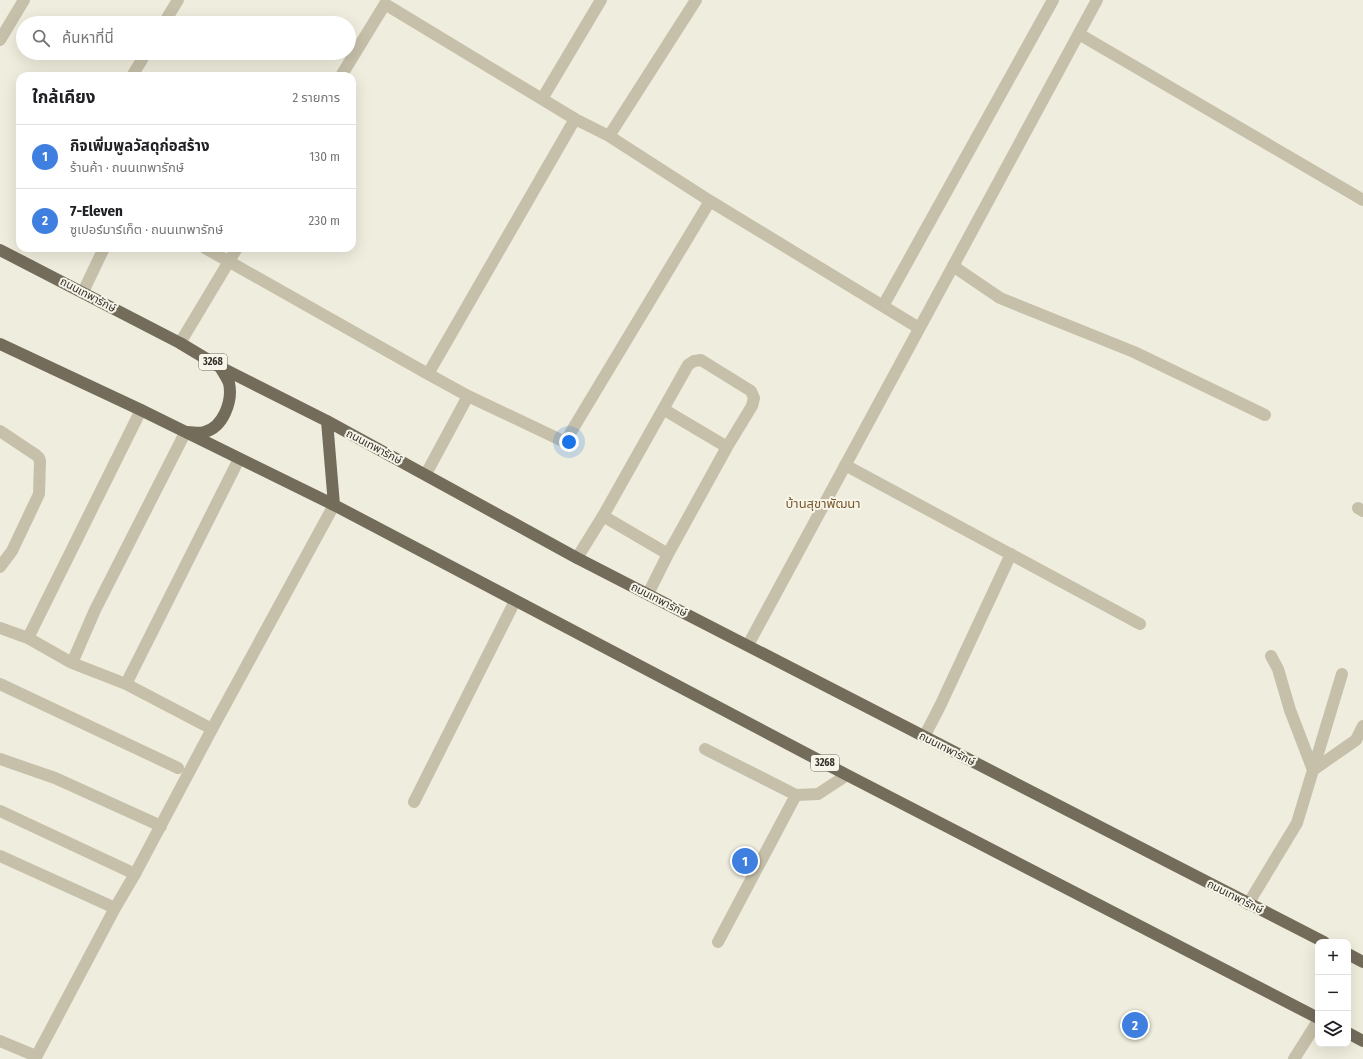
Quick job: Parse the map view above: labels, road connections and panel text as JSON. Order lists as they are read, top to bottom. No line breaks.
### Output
{"streets":{"main road":["ถนนเทพารักษ์","3268"]},"districts":["บ้านสุขาพัฒนา"],"page":{"search":"ค้นหาที่นี่","heading":["ใกล้เคียง","2 รายการ"],"list":[{"mark":"1","name":"กิจเพิ่มพูลวัสดุก่อสร้าง","note":"ร้านค้า · ถนนเทพารักษ์","value":"130 m"},{"mark":"2","name":"7-Eleven","note":"ซูเปอร์มาร์เก็ต · ถนนเทพารักษ์","value":"230 m"}],"pins":["1","2"],"map_buttons":["+","−"]}}
